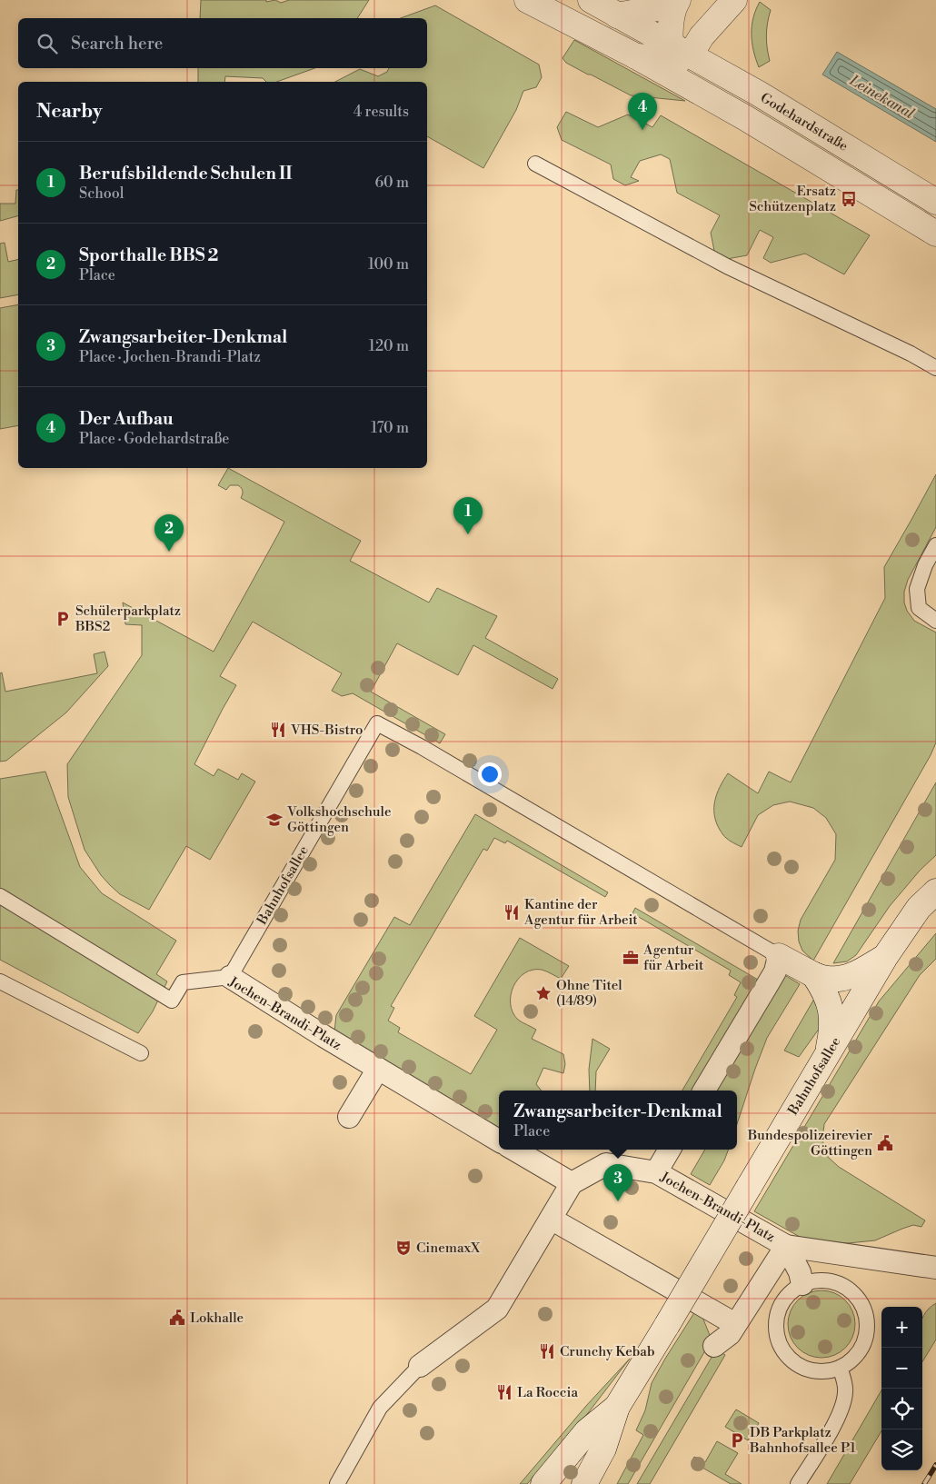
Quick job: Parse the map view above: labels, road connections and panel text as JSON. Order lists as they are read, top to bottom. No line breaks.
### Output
{"streets":{"street":["Godehardstraße","Bahnhofsallee","Jochen-Brandi-Platz"]},"crossings":[["Bahnhofsallee","Jochen-Brandi-Platz"]],"water":["Leinekanal"],"places":{"bus stop":["Ersatz Schützenplatz"],"parking":["Schülerparkplatz BBS2","DB Parkplatz Bahnhofsallee P1"],"restaurant":["VHS-Bistro","Kantine der Agentur für Arbeit","Crunchy Kebab","La Roccia"],"school or university":["Volkshochschule Göttingen"],"office":["Agentur für Arbeit"],"place":["Ohne Titel (14/89)"],"public building":["Bundespolizeirevier Göttingen","Lokhalle"],"theatre":["CinemaxX"]},"page":{"search":"Search here","heading":["Nearby","4 results"],"pins":["4","1","2","3"],"list":[{"mark":"1","name":"Berufsbildende Schulen II","note":"School","value":"60 m"},{"mark":"2","name":"Sporthalle BBS 2","note":"Place","value":"100 m"},{"mark":"3","name":"Zwangsarbeiter-Denkmal","note":"Place · Jochen-Brandi-Platz","value":"120 m"},{"mark":"4","name":"Der Aufbau","note":"Place · Godehardstraße","value":"170 m"}],"popup":["Zwangsarbeiter-Denkmal","Place"],"map_buttons":["+","−"]}}
